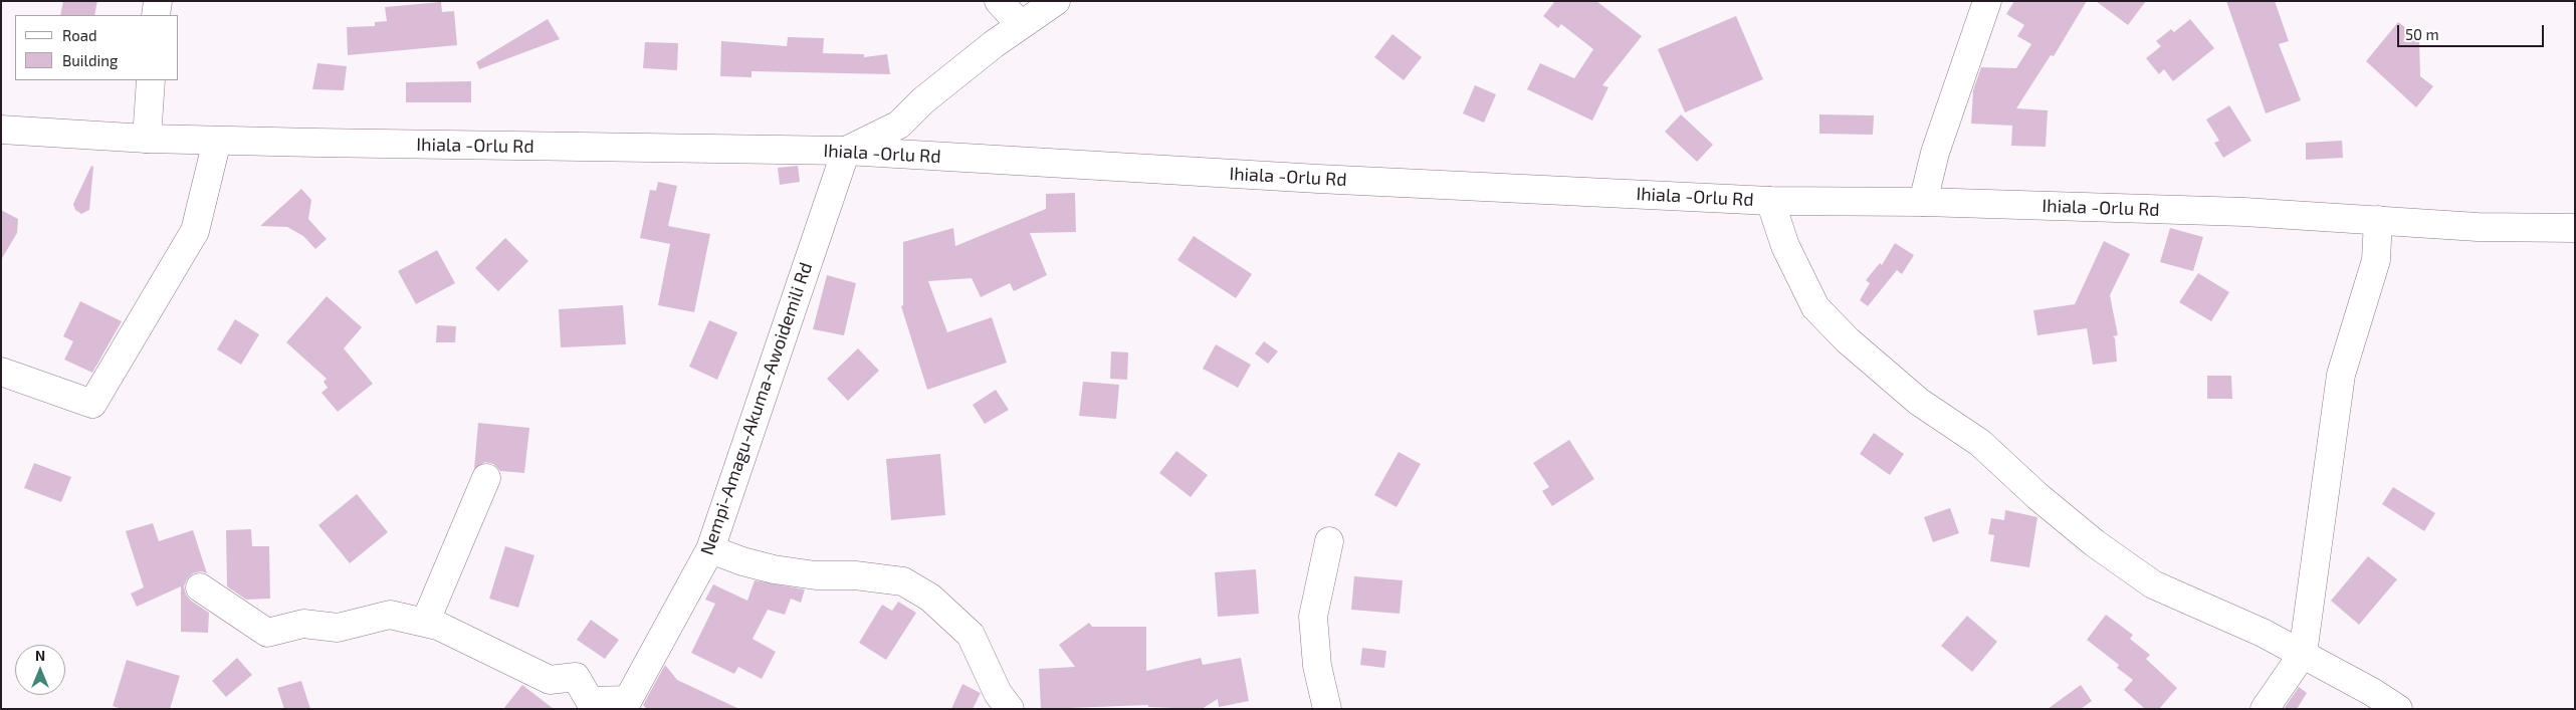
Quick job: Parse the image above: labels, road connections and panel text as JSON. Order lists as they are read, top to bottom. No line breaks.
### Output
{"streets":{"street":["Ihiala -Orlu Rd","Nempi-Amagu-Akuma-Awoidemili Rd"]},"crossings":[["Ihiala -Orlu Rd","Nempi-Amagu-Akuma-Awoidemili Rd"]],"legend":["Road","Building"],"scale_bar":"50 m","north":"top"}
